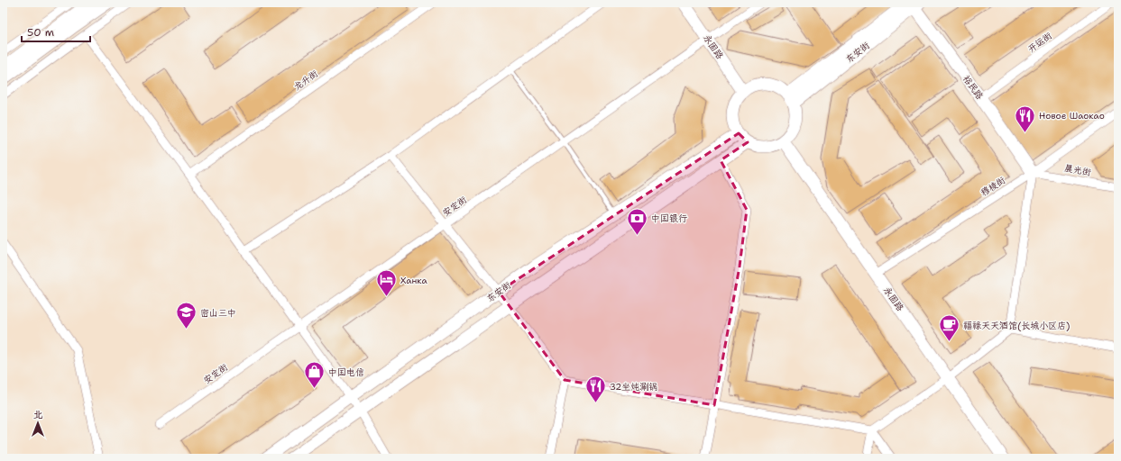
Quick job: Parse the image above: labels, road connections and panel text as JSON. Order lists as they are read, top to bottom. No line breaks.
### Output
{"streets":{"main road":["永固路","东安街","裕民路"],"street":["开运街","龙升街","晨光街","穆棱街","安定街"]},"crossings":[["开运街","裕民路"],["永固路","东安街"],["永固路","穆棱街"],["永固路","安定街"],["东安街","裕民路"],["裕民路","晨光街"],["裕民路","穆棱街"],["晨光街","穆棱街"]],"places":{"restaurant":["Новое Шаокао","32坐炖涮锅"],"bank":["中国银行"],"hotel":["Ханка"],"school or university":["密山三中"],"cafe":["福禄天天酒馆(长城小区店)"],"shop":["中国电信"]},"scale_bar":"50 m","north":"top"}
